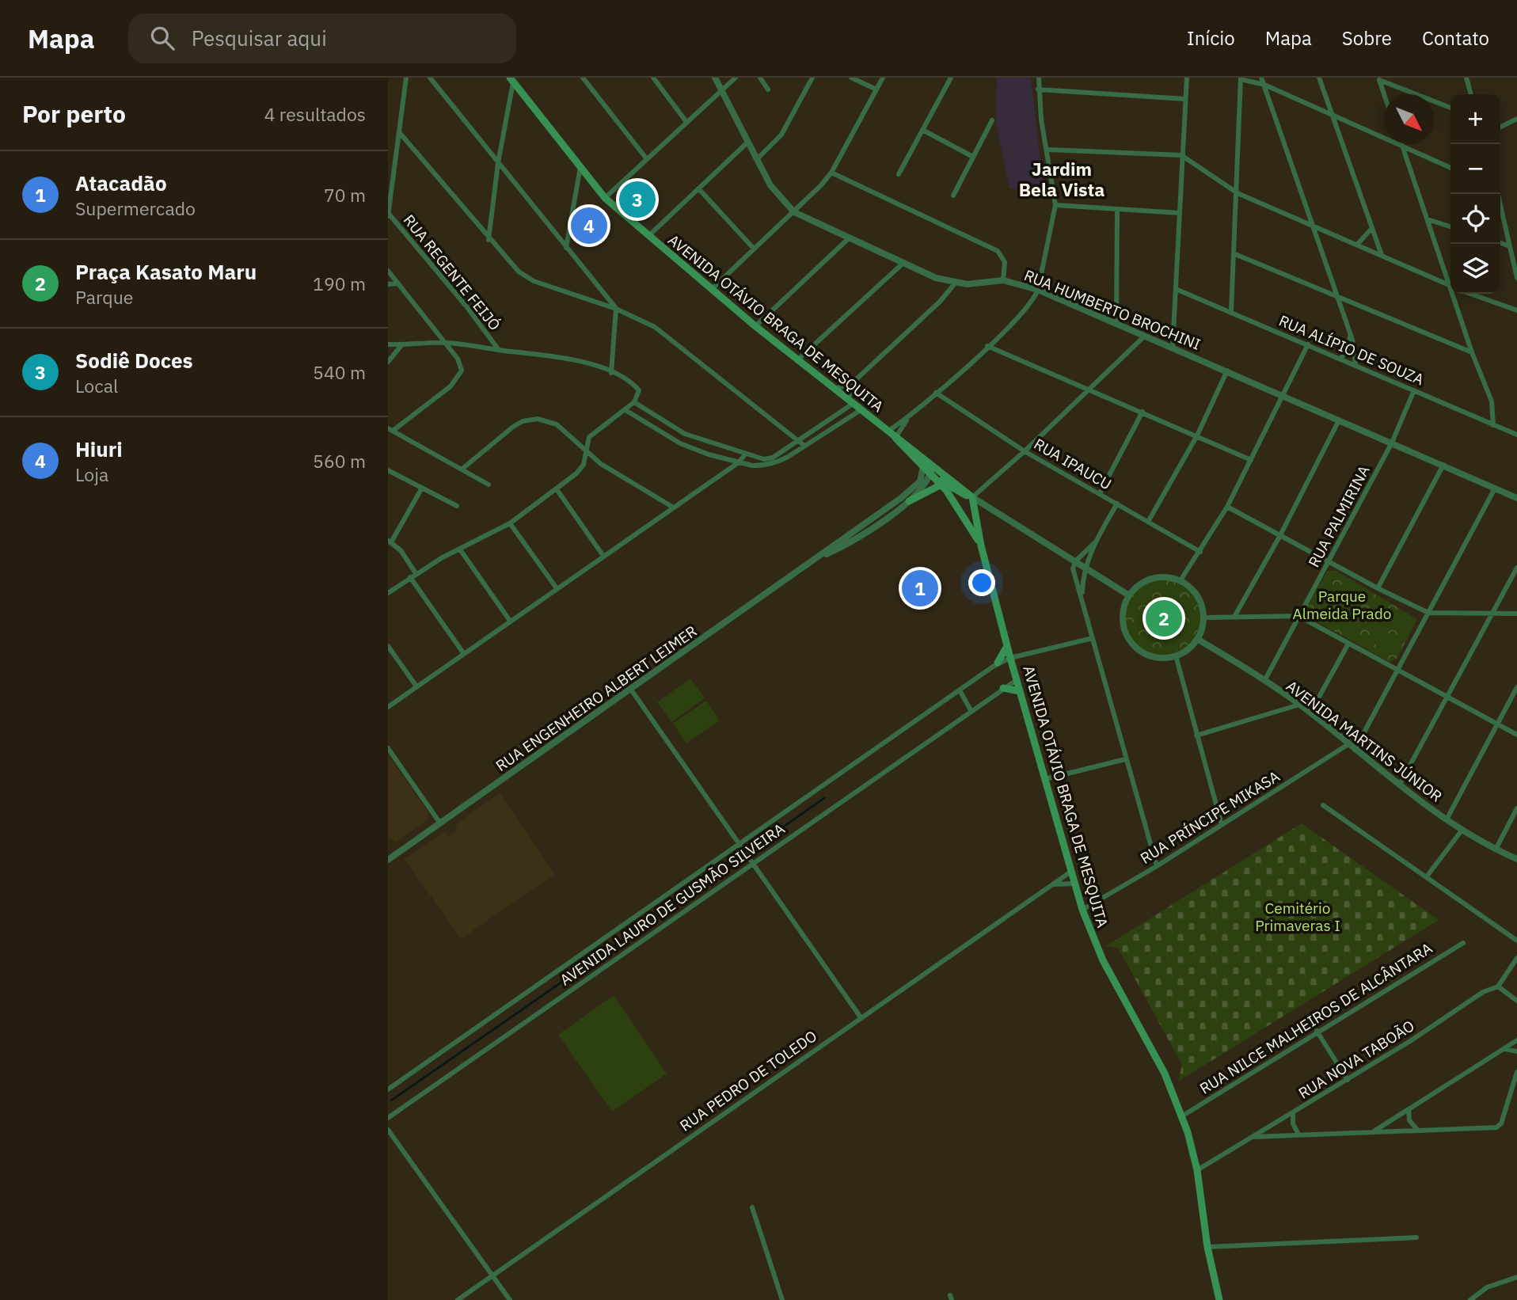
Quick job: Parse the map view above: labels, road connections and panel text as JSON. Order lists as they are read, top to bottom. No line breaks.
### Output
{"streets":{"main road":["AVENIDA OTÁVIO BRAGA DE MESQUITA"],"street":["RUA REGENTE FEIJÓ","RUA HUMBERTO BROCHINI","RUA ALÍPIO DE SOUZA","RUA IPAUCU","RUA PALMIRINA","RUA ENGENHEIRO ALBERT LEIMER","AVENIDA MARTINS JÚNIOR","RUA PRÍNCIPE MIKASA","AVENIDA LAURO DE GUSMÃO SILVEIRA","RUA NILCE MALHEIROS DE ALCÂNTARA","RUA NOVA TABOÃO","RUA PEDRO DE TOLEDO"]},"crossings":[["RUA HUMBERTO BROCHINI","RUA PALMIRINA"],["AVENIDA OTÁVIO BRAGA DE MESQUITA","RUA ENGENHEIRO ALBERT LEIMER"],["AVENIDA OTÁVIO BRAGA DE MESQUITA","RUA PRÍNCIPE MIKASA"],["AVENIDA OTÁVIO BRAGA DE MESQUITA","AVENIDA LAURO DE GUSMÃO SILVEIRA"],["AVENIDA OTÁVIO BRAGA DE MESQUITA","RUA NILCE MALHEIROS DE ALCÂNTARA"],["AVENIDA OTÁVIO BRAGA DE MESQUITA","RUA NOVA TABOÃO"],["AVENIDA OTÁVIO BRAGA DE MESQUITA","RUA PEDRO DE TOLEDO"],["RUA ALÍPIO DE SOUZA","RUA PALMIRINA"],["RUA PALMIRINA","AVENIDA MARTINS JÚNIOR"],["AVENIDA MARTINS JÚNIOR","RUA PRÍNCIPE MIKASA"]],"districts":["Jardim Bela Vista"],"parks":["Parque Almeida Prado","Cemitério Primaveras I"],"north":"bottom right","page":{"header":"Mapa","search":"Pesquisar aqui","nav":["Início","Mapa","Sobre","Contato"],"heading":["Por perto","4 resultados"],"map_buttons":["+","−"],"list":[{"mark":"1","name":"Atacadão","note":"Supermercado","value":"70 m"},{"mark":"2","name":"Praça Kasato Maru","note":"Parque","value":"190 m"},{"mark":"3","name":"Sodiê Doces","note":"Local","value":"540 m"},{"mark":"4","name":"Hiuri","note":"Loja","value":"560 m"}],"pins":["3","4","1","2"]}}
